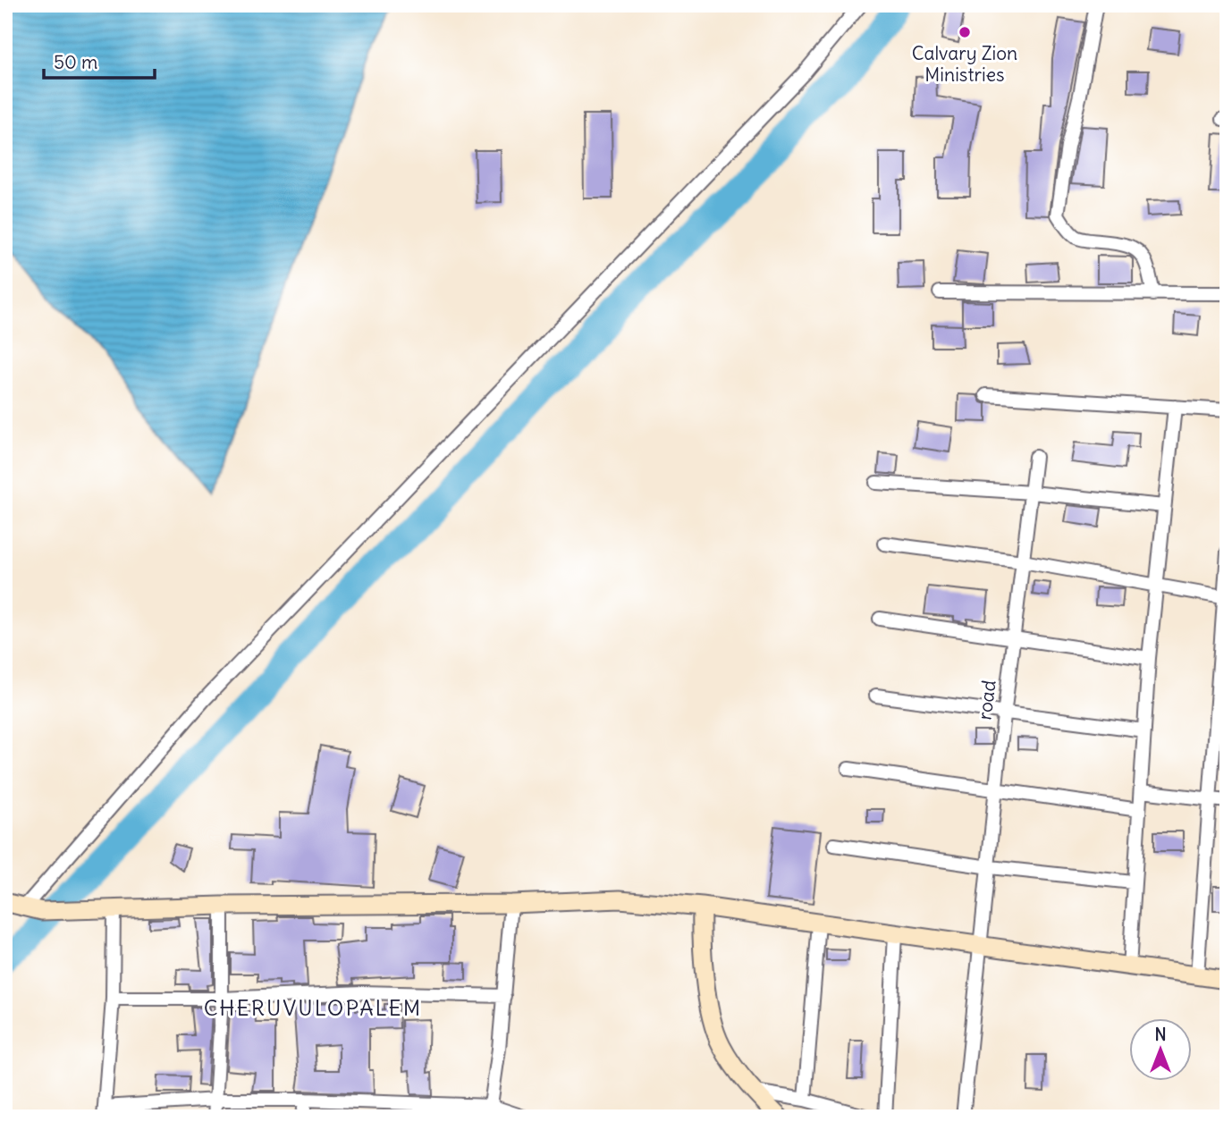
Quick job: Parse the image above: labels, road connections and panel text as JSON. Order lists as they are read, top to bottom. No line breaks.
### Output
{"streets":{"street":["road"]},"districts":["CHERUVULOPALEM"],"places":["Calvary Zion Ministries"],"scale_bar":"50 m","north":"top"}
